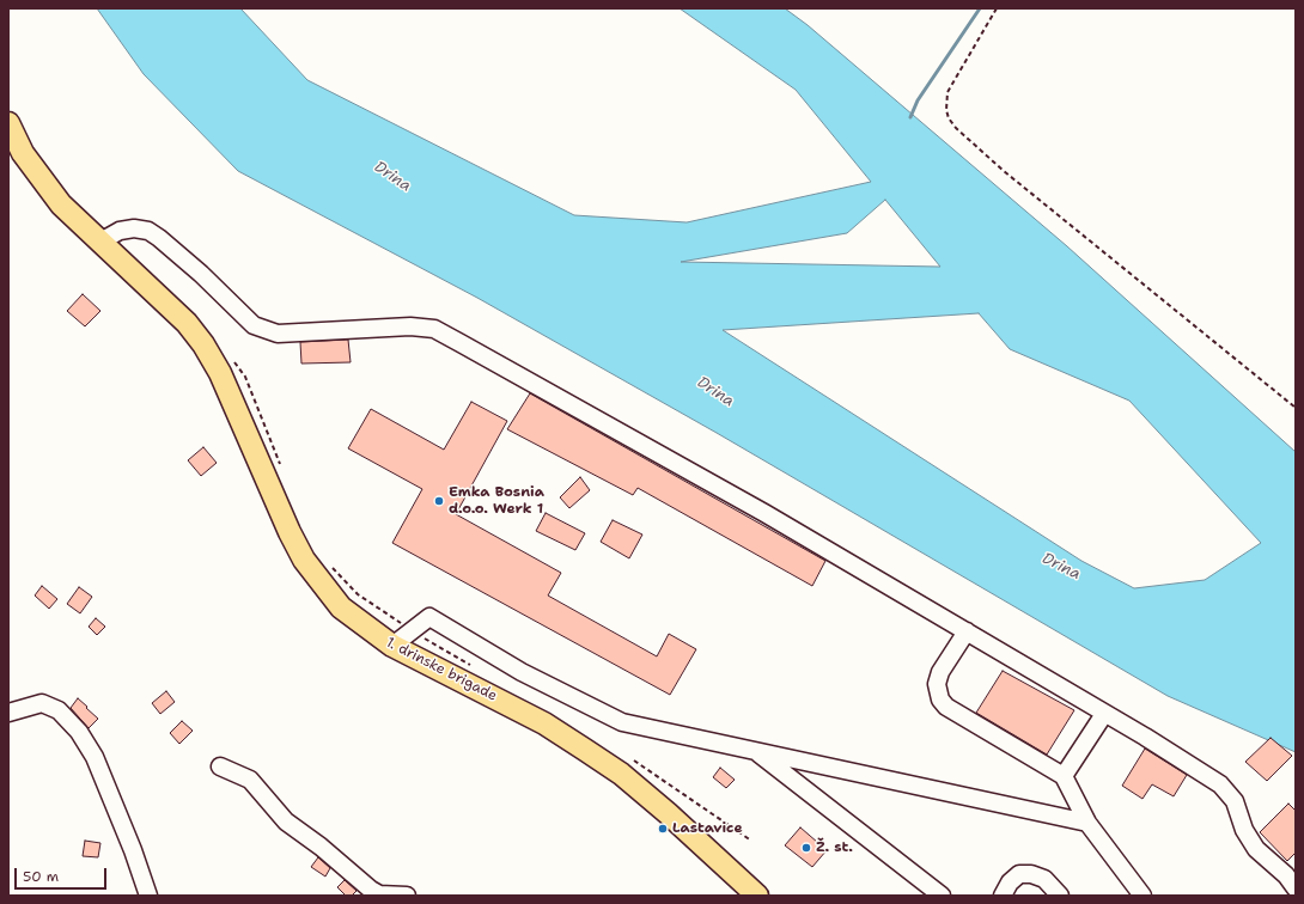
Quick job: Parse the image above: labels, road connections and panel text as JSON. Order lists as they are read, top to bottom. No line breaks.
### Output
{"streets":{"main road":["1. drinske brigade"]},"water":["Drina"],"places":["Emka Bosnia d.o.o. Werk 1","Lastavice","Ž. st."],"scale_bar":"50 m"}
